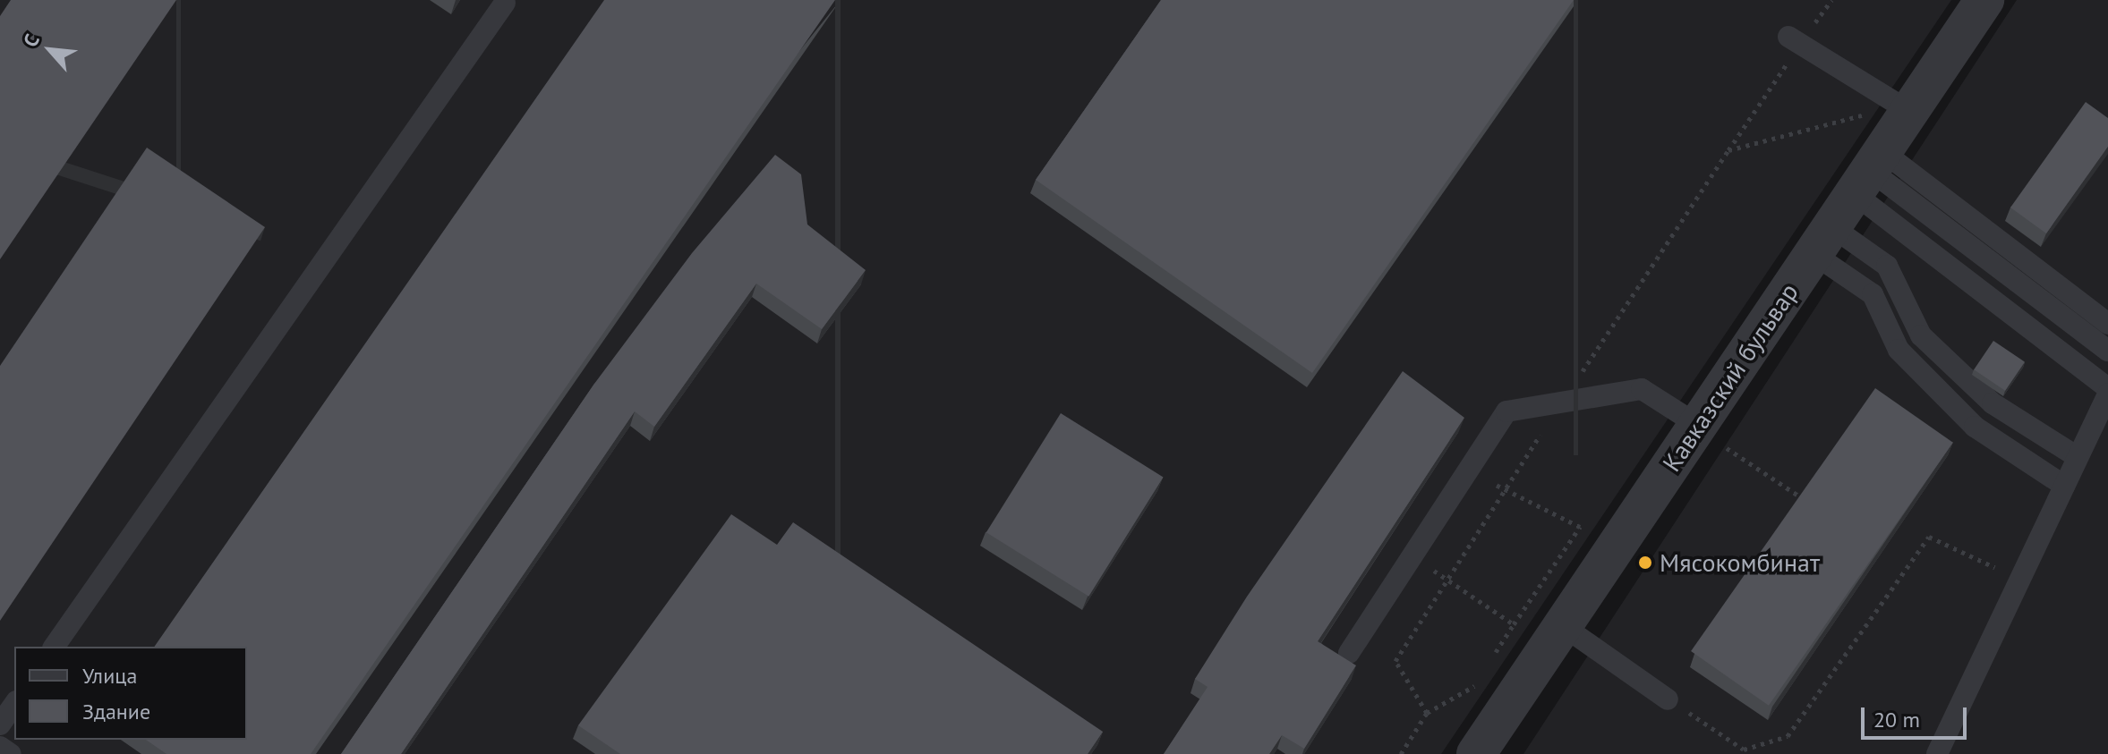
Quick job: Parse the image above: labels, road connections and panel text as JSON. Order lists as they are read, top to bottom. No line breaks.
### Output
{"streets":{"street":["Кавказский бульвар"]},"places":["Мясокомбинат"],"legend":["Улица","Здание"],"scale_bar":"20 m","north":"top left"}
